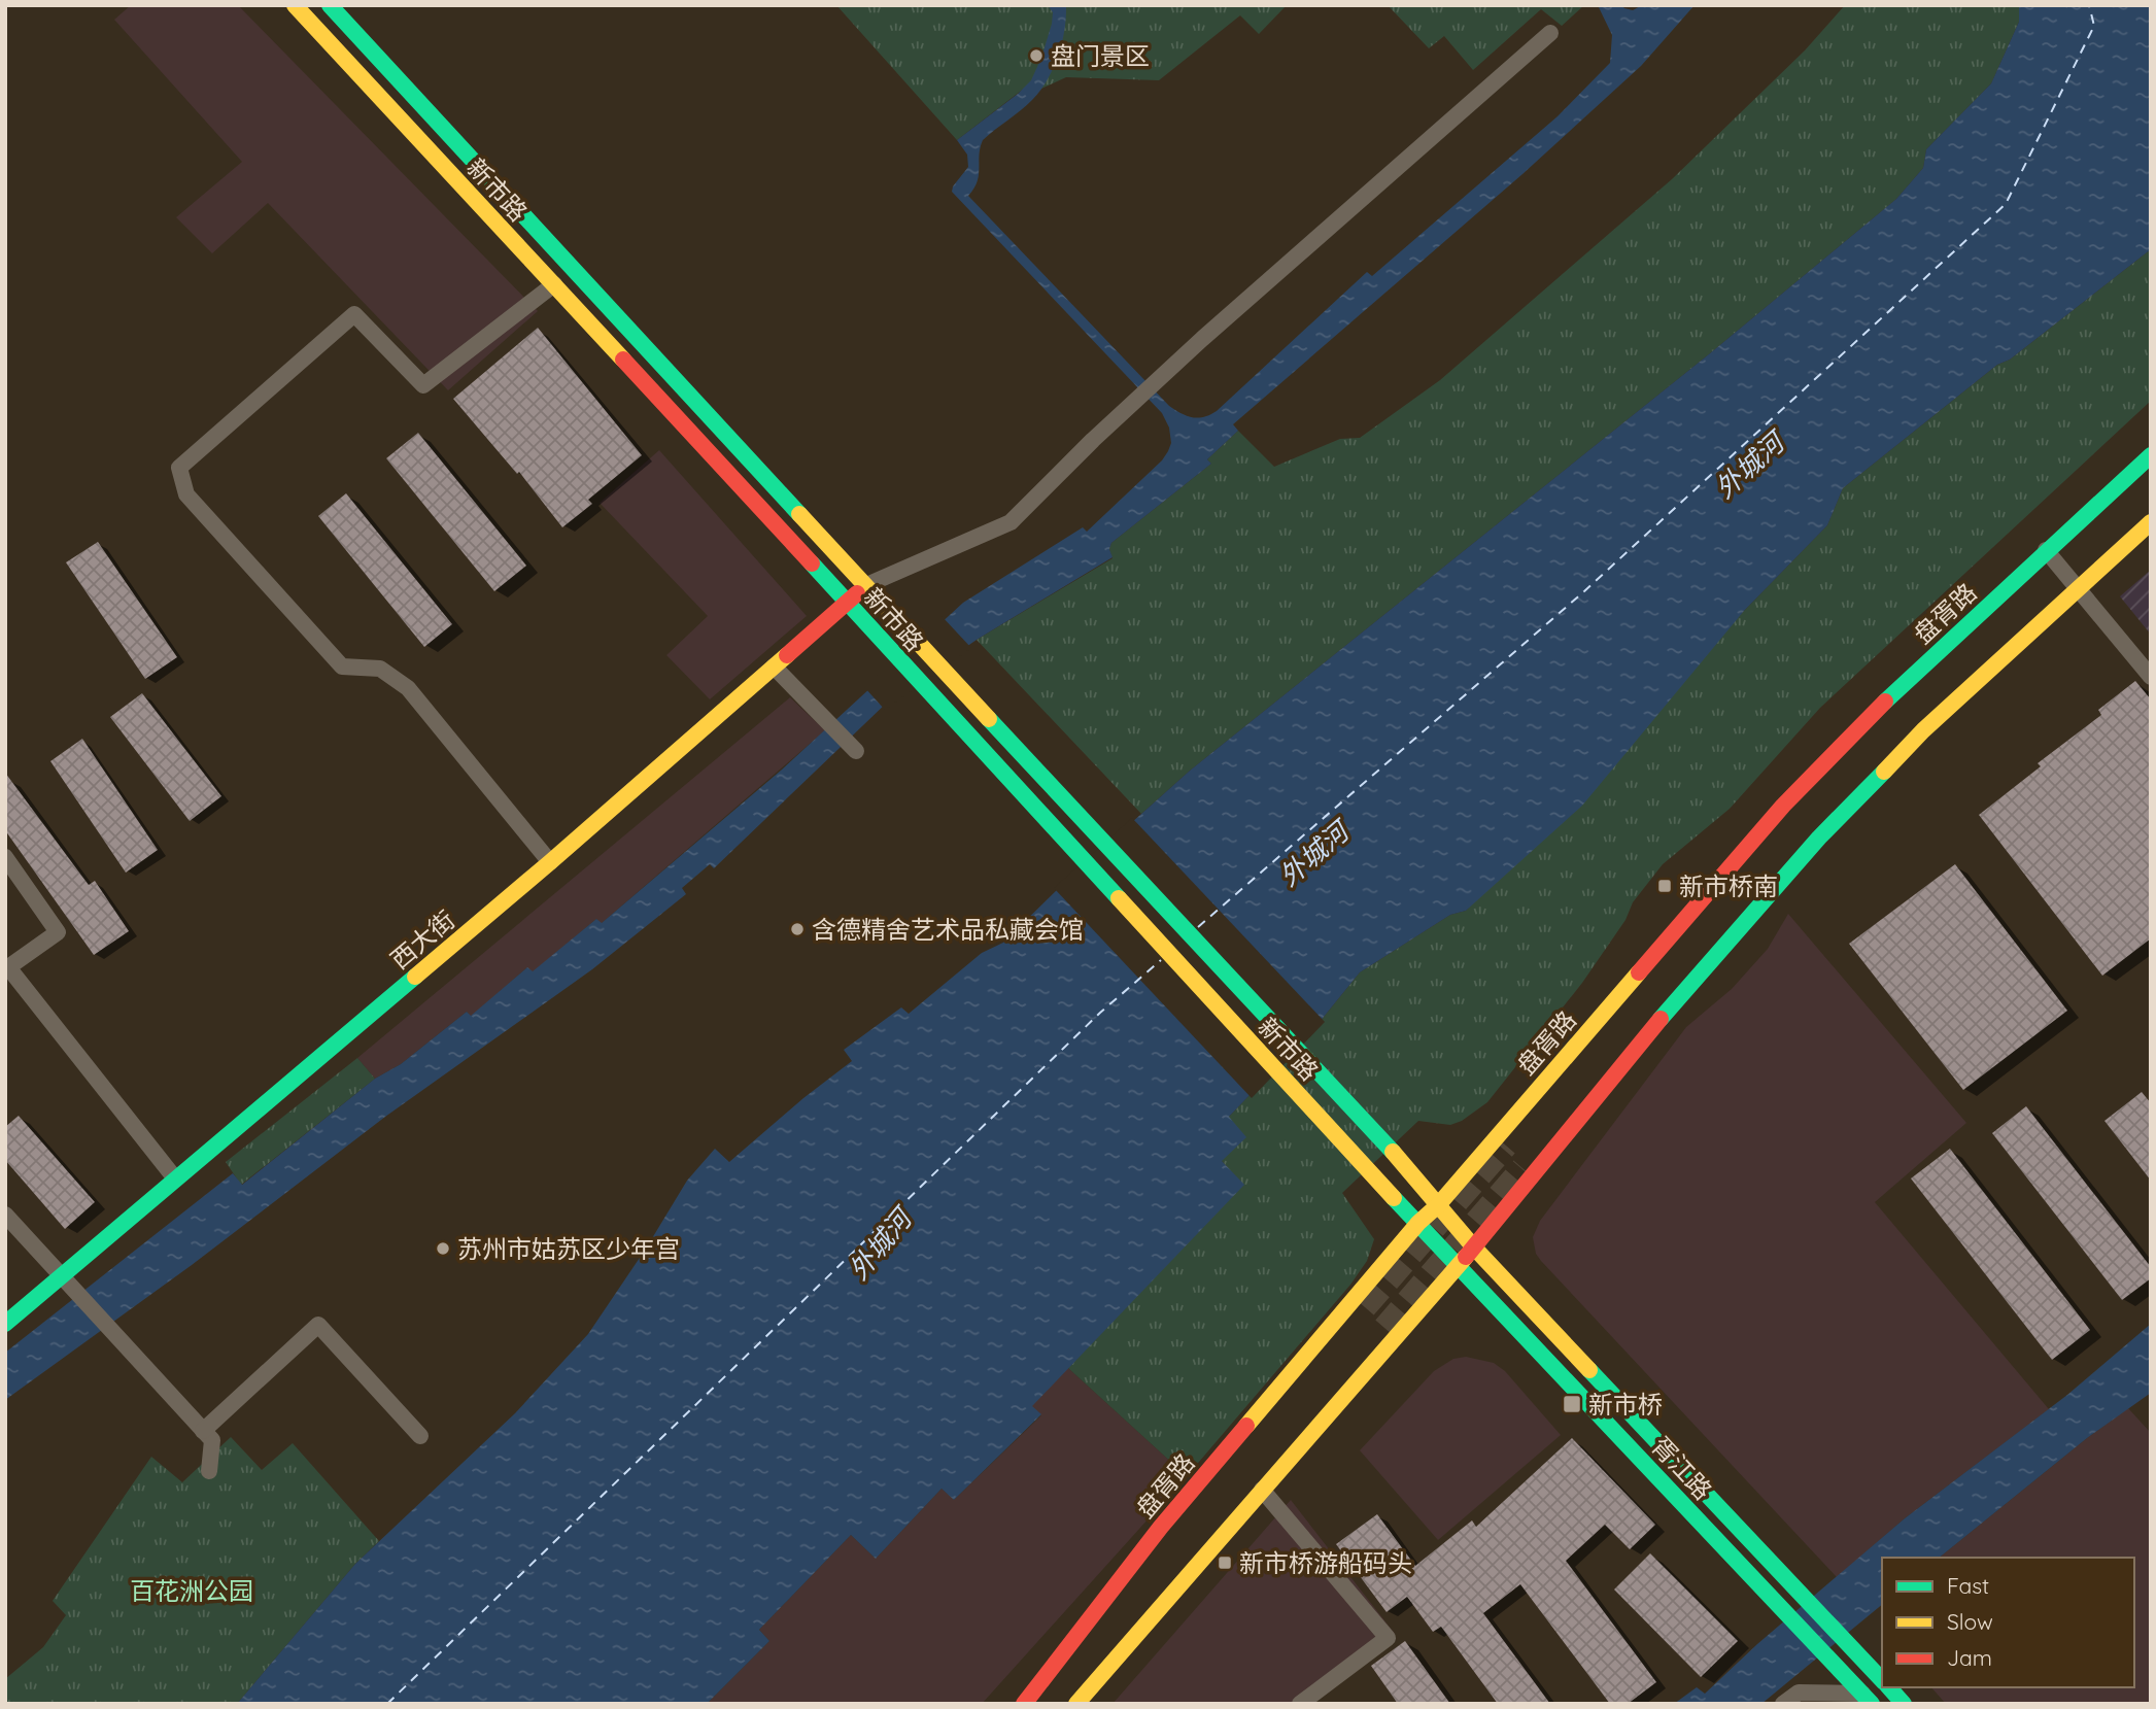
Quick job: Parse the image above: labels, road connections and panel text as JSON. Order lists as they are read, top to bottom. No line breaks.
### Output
{"streets":{"main road":["新市路","盘胥路","西大街","胥江路"]},"crossings":[["新市路","盘胥路"],["新市路","西大街"],["新市路","胥江路"]],"water":["外城河"],"parks":["百花洲公园"],"places":{"other":["盘门景区","含德精舍艺术品私藏会馆","苏州市姑苏区少年宫"],"transit":["新市桥南","新市桥","新市桥游船码头"]},"legend":["Fast","Slow","Jam"]}
